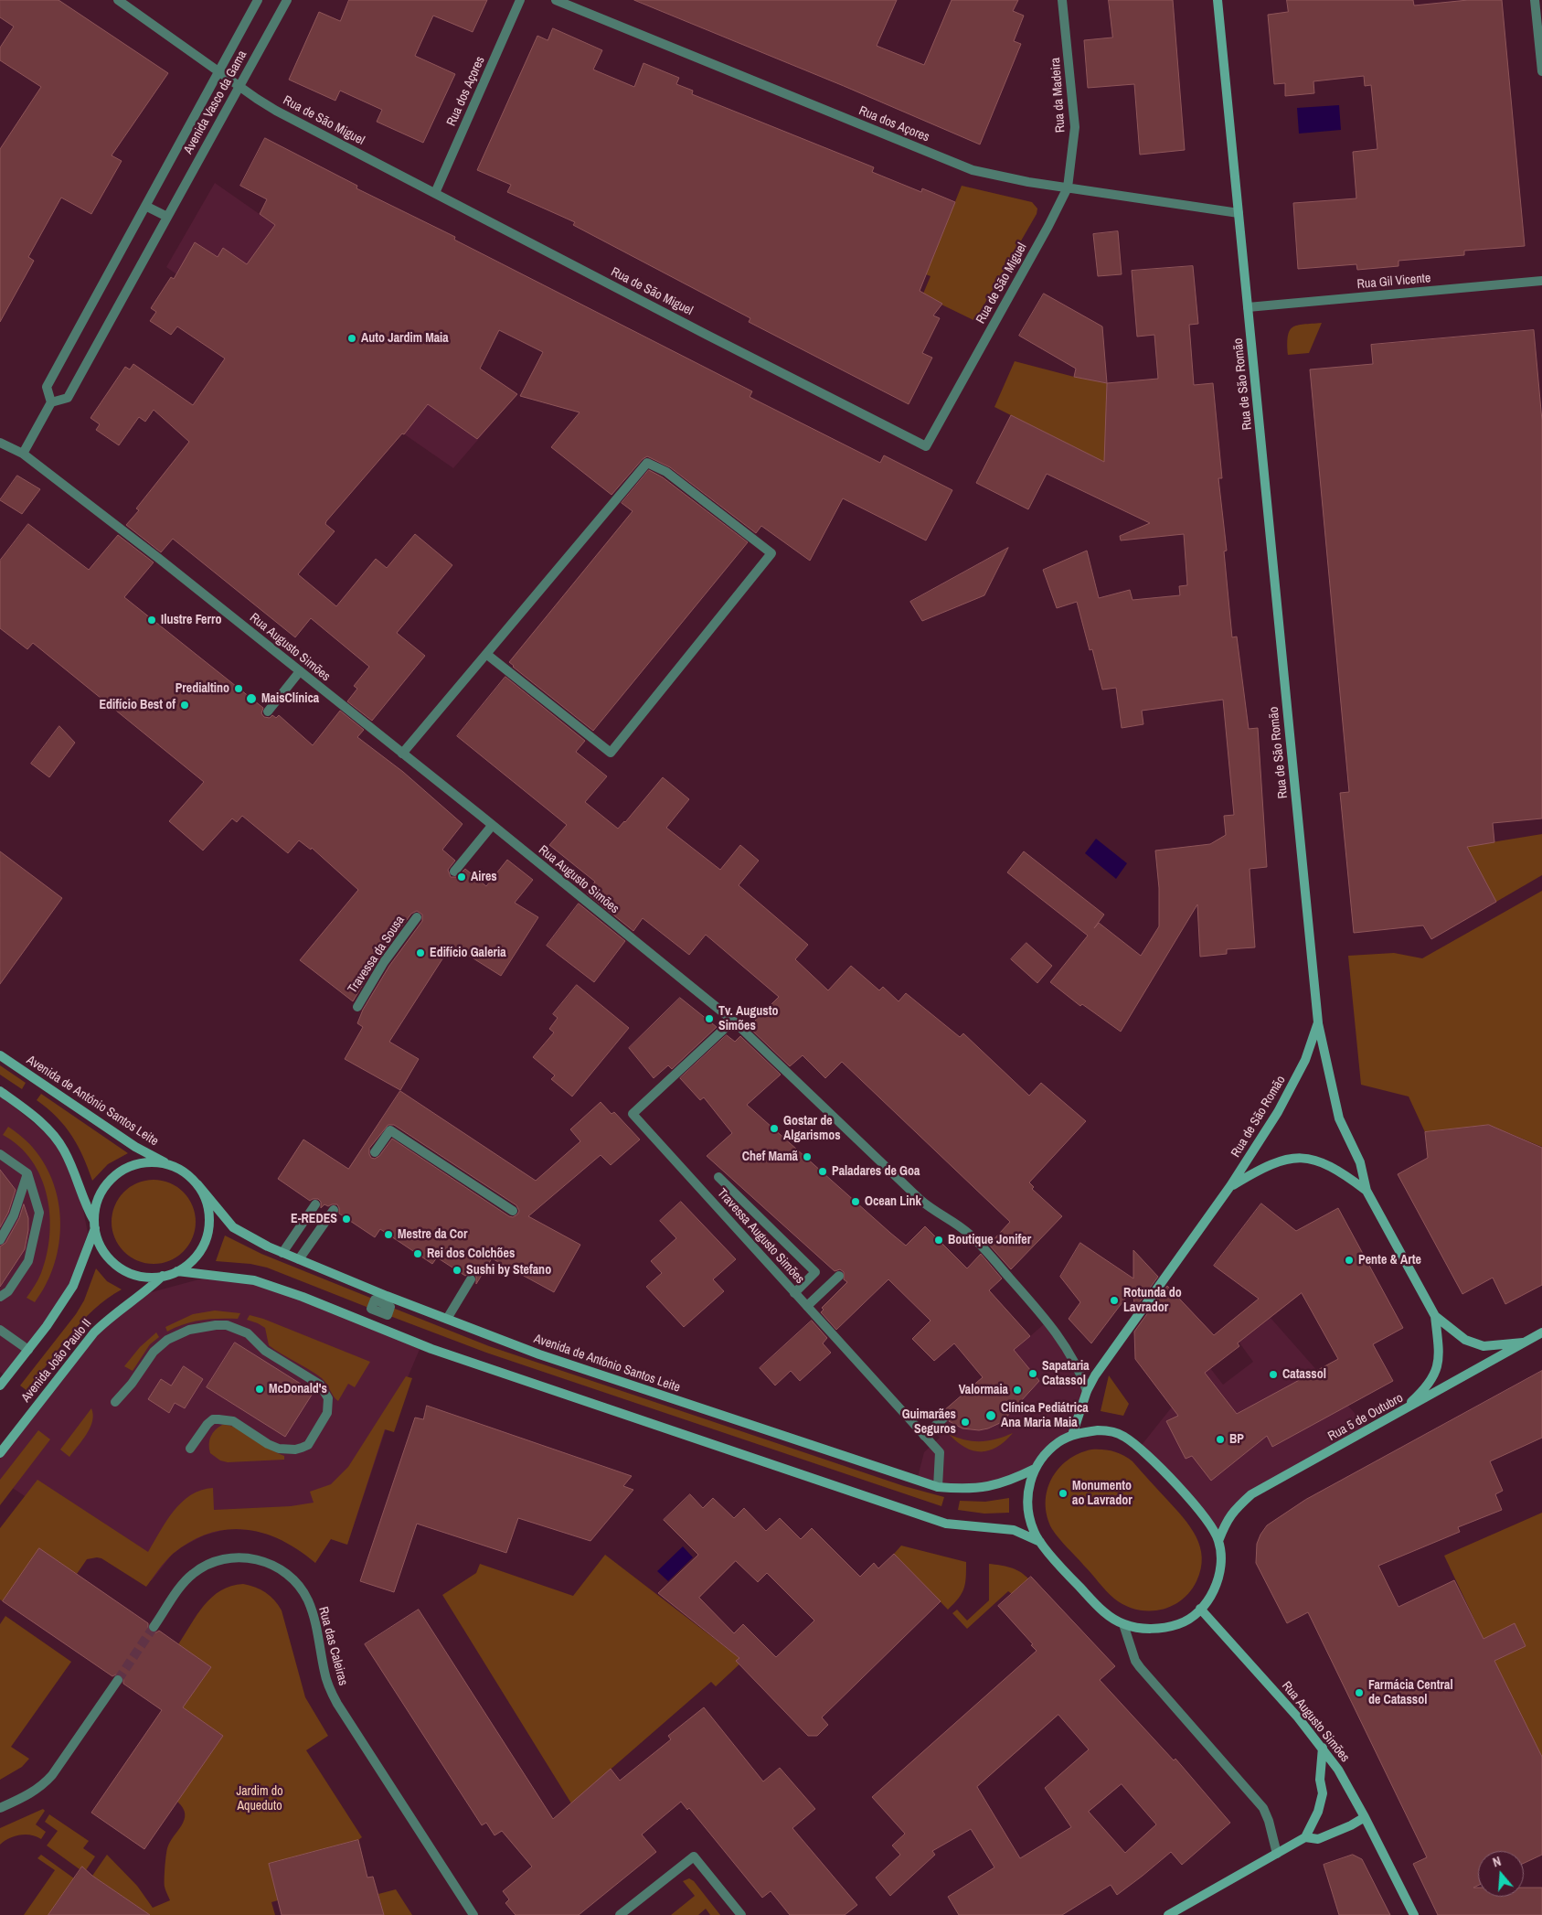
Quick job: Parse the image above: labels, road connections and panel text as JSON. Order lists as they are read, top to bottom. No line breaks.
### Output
{"streets":{"main road":["Rua de São Romão","Rua Augusto Simões","Avenida de António Santos Leite","Avenida João Paulo II","Rua 5 de Outubro"],"street":["Rua dos Açores","Rua da Madeira","Avenida Vasco da Gama","Rua de São Miguel","Rua Gil Vicente","Travessa da Sousa","Travessa Augusto Simões","Rua das Caleiras"]},"crossings":[["Rua dos Açores","Rua da Madeira"],["Rua dos Açores","Rua de São Miguel"],["Rua dos Açores","Rua de São Romão"],["Rua da Madeira","Rua de São Miguel"],["Avenida Vasco da Gama","Rua de São Miguel"],["Rua Gil Vicente","Rua de São Romão"],["Rua de São Romão","Rua Augusto Simões"],["Rua Augusto Simões","Travessa Augusto Simões"],["Avenida de António Santos Leite","Travessa Augusto Simões"],["Avenida de António Santos Leite","Avenida João Paulo II"]],"parks":["Jardim do Aqueduto"],"places":["Auto Jardim Maia","Ilustre Ferro","Predialtino","MaisClínica","Edifício Best of","Aires","Edifício Galeria","Tv. Augusto Simões","Gostar de Algarismos","Chef Mamã","Paladares de Goa","Ocean Link","E-REDES","Mestre da Cor","Boutique Jonifer","Rei dos Colchões","Pente & Arte","Sushi by Stefano","Rotunda do Lavrador","Sapataria Catassol","Catassol","McDonald's","Valormaia","Clínica Pediátrica Ana Maria Maia","Guimarães Seguros","BP","Monumento ao Lavrador","Farmácia Central de Catassol"],"north":"top"}
